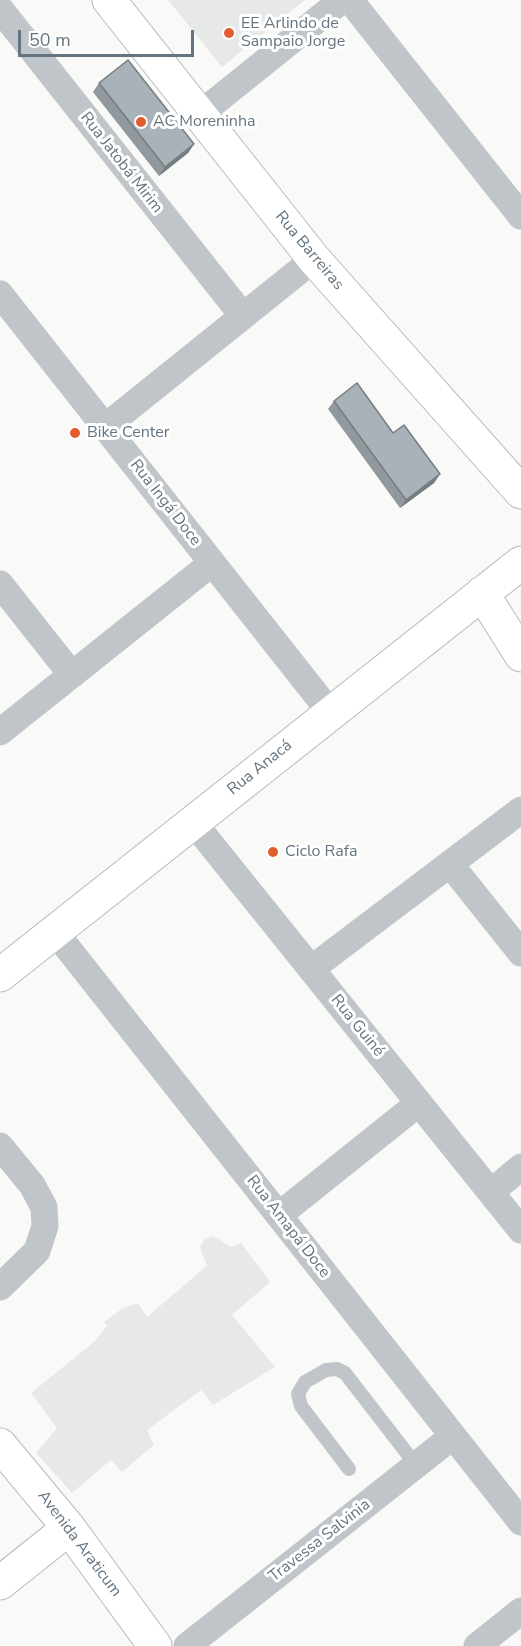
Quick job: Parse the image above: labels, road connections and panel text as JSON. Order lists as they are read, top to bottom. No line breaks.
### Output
{"streets":{"street":["Rua Jatobá Mirim","Rua Barreiras","Rua Ingá Doce","Rua Anacá","Rua Guiné","Rua Amapá Doce","Travessa Salvinia","Avenida Araticum"]},"crossings":[["Rua Ingá Doce","Rua Anacá"],["Rua Anacá","Rua Guiné"],["Rua Anacá","Rua Amapá Doce"],["Rua Amapá Doce","Travessa Salvinia"]],"places":["EE Arlindo de Sampaio Jorge","AC Moreninha","Bike Center","Ciclo Rafa"],"scale_bar":"50 m"}
